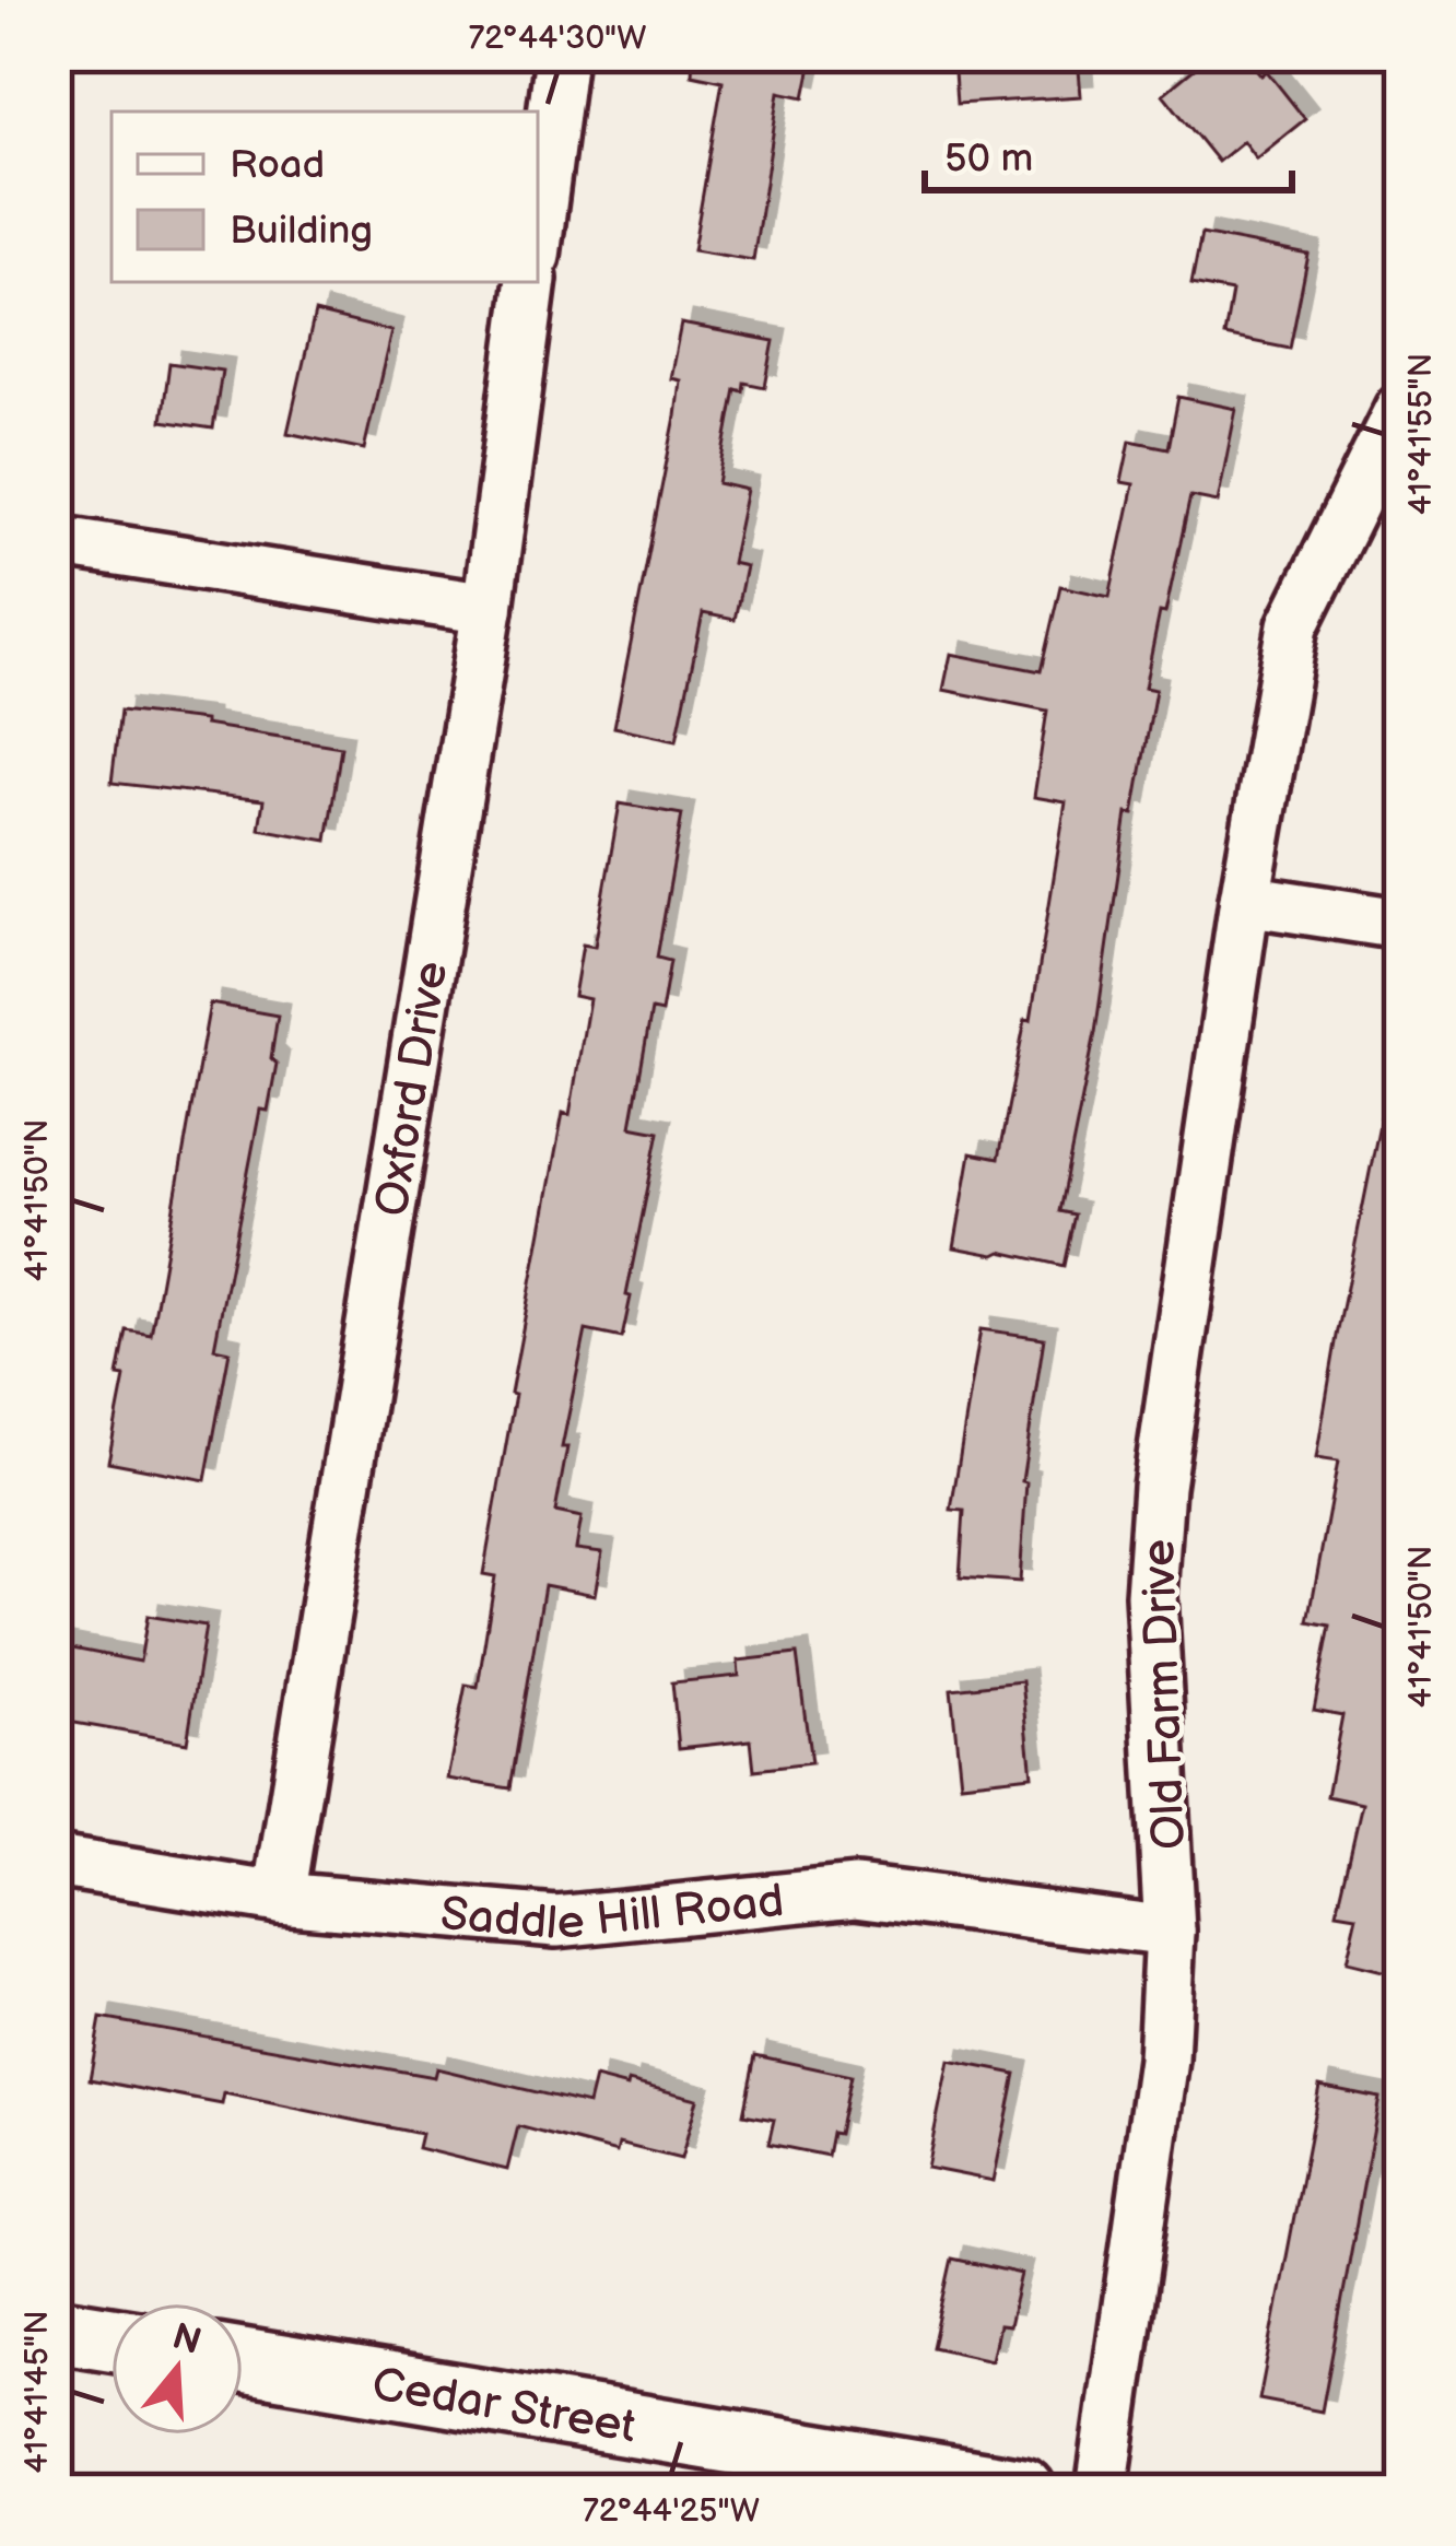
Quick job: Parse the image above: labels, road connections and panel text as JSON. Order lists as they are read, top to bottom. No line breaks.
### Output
{"streets":{"main road":["Cedar Street"],"street":["Oxford Drive","Old Farm Drive","Saddle Hill Road"]},"crossings":[["Oxford Drive","Saddle Hill Road"],["Old Farm Drive","Saddle Hill Road"]],"legend":["Road","Building"],"scale_bar":"50 m","north":"top","coordinates":["72°44'30\"W","41°41'55\"N","41°41'50\"N","41°41'45\"N","72°44'25\"W"]}
